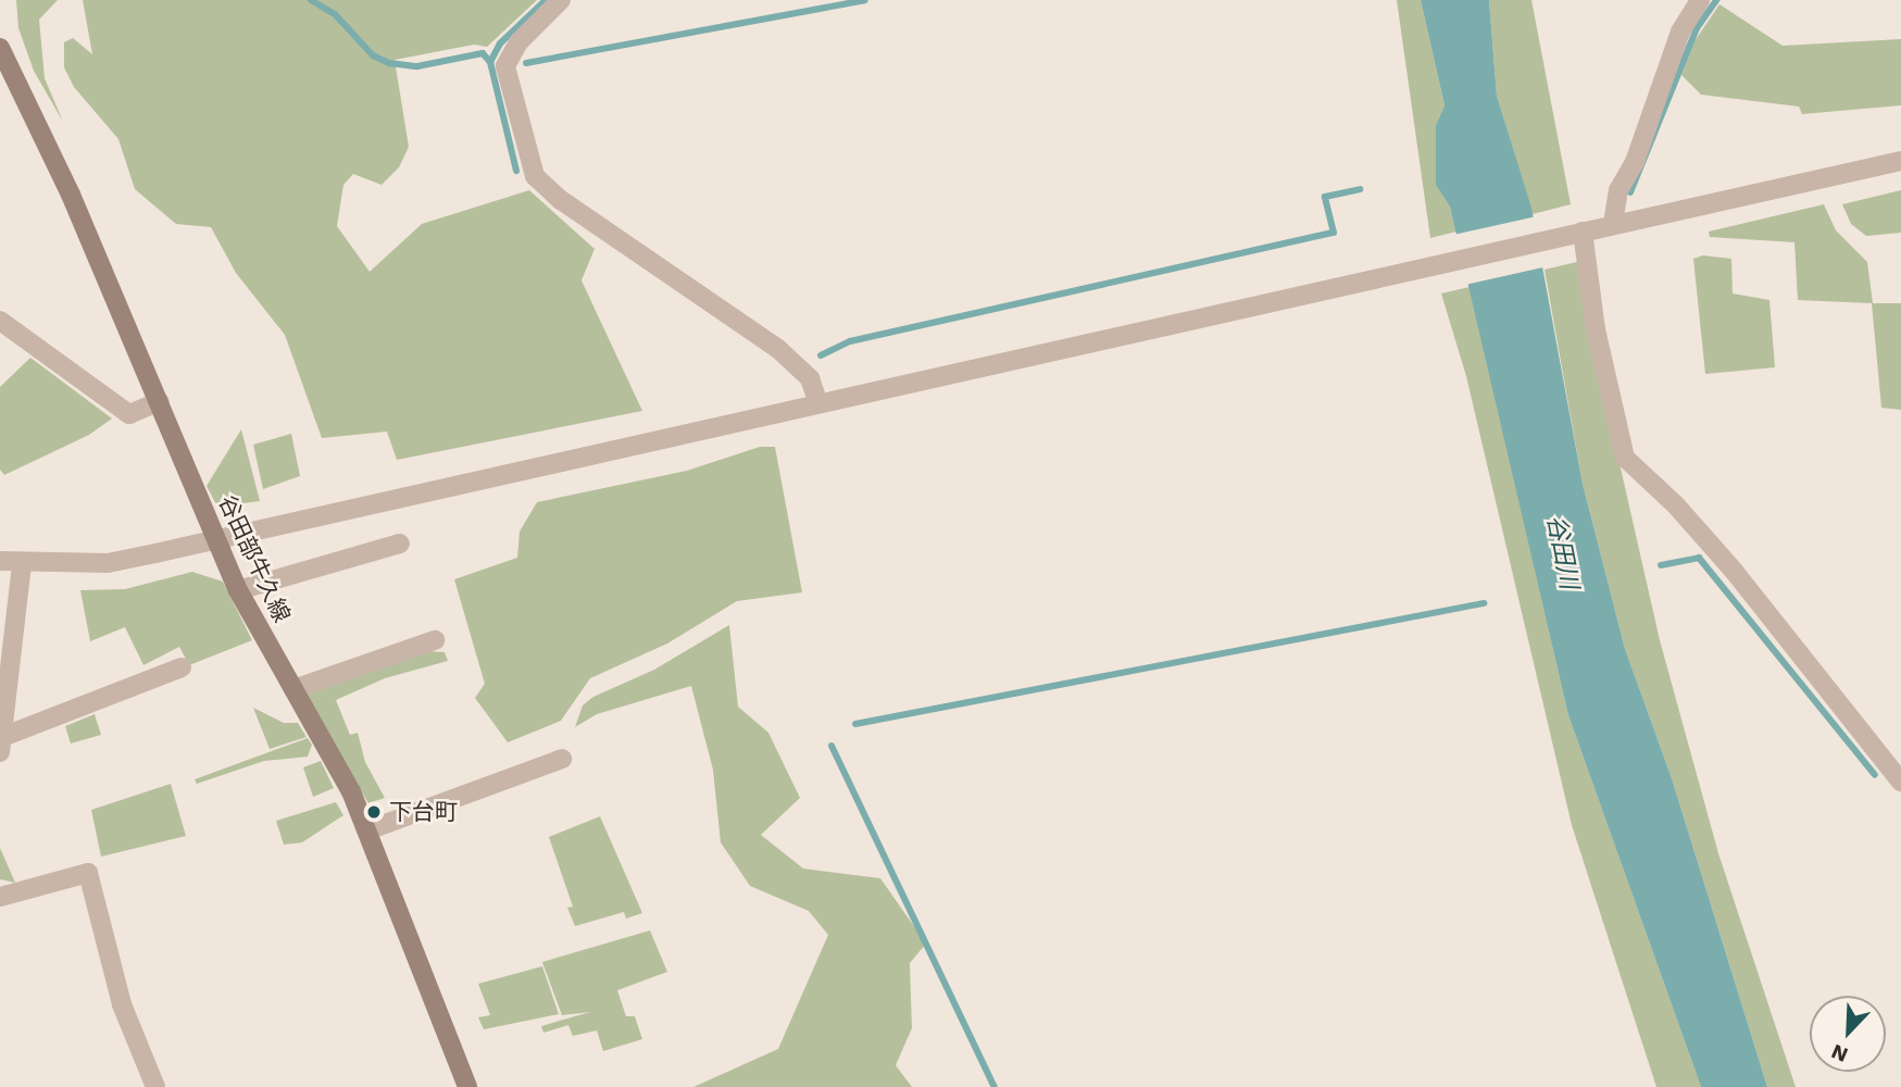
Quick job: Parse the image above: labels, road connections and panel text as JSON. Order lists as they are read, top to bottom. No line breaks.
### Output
{"streets":{"main road":["谷田部牛久線"]},"water":["谷田川"],"places":["下台町"],"north":"bottom left"}
